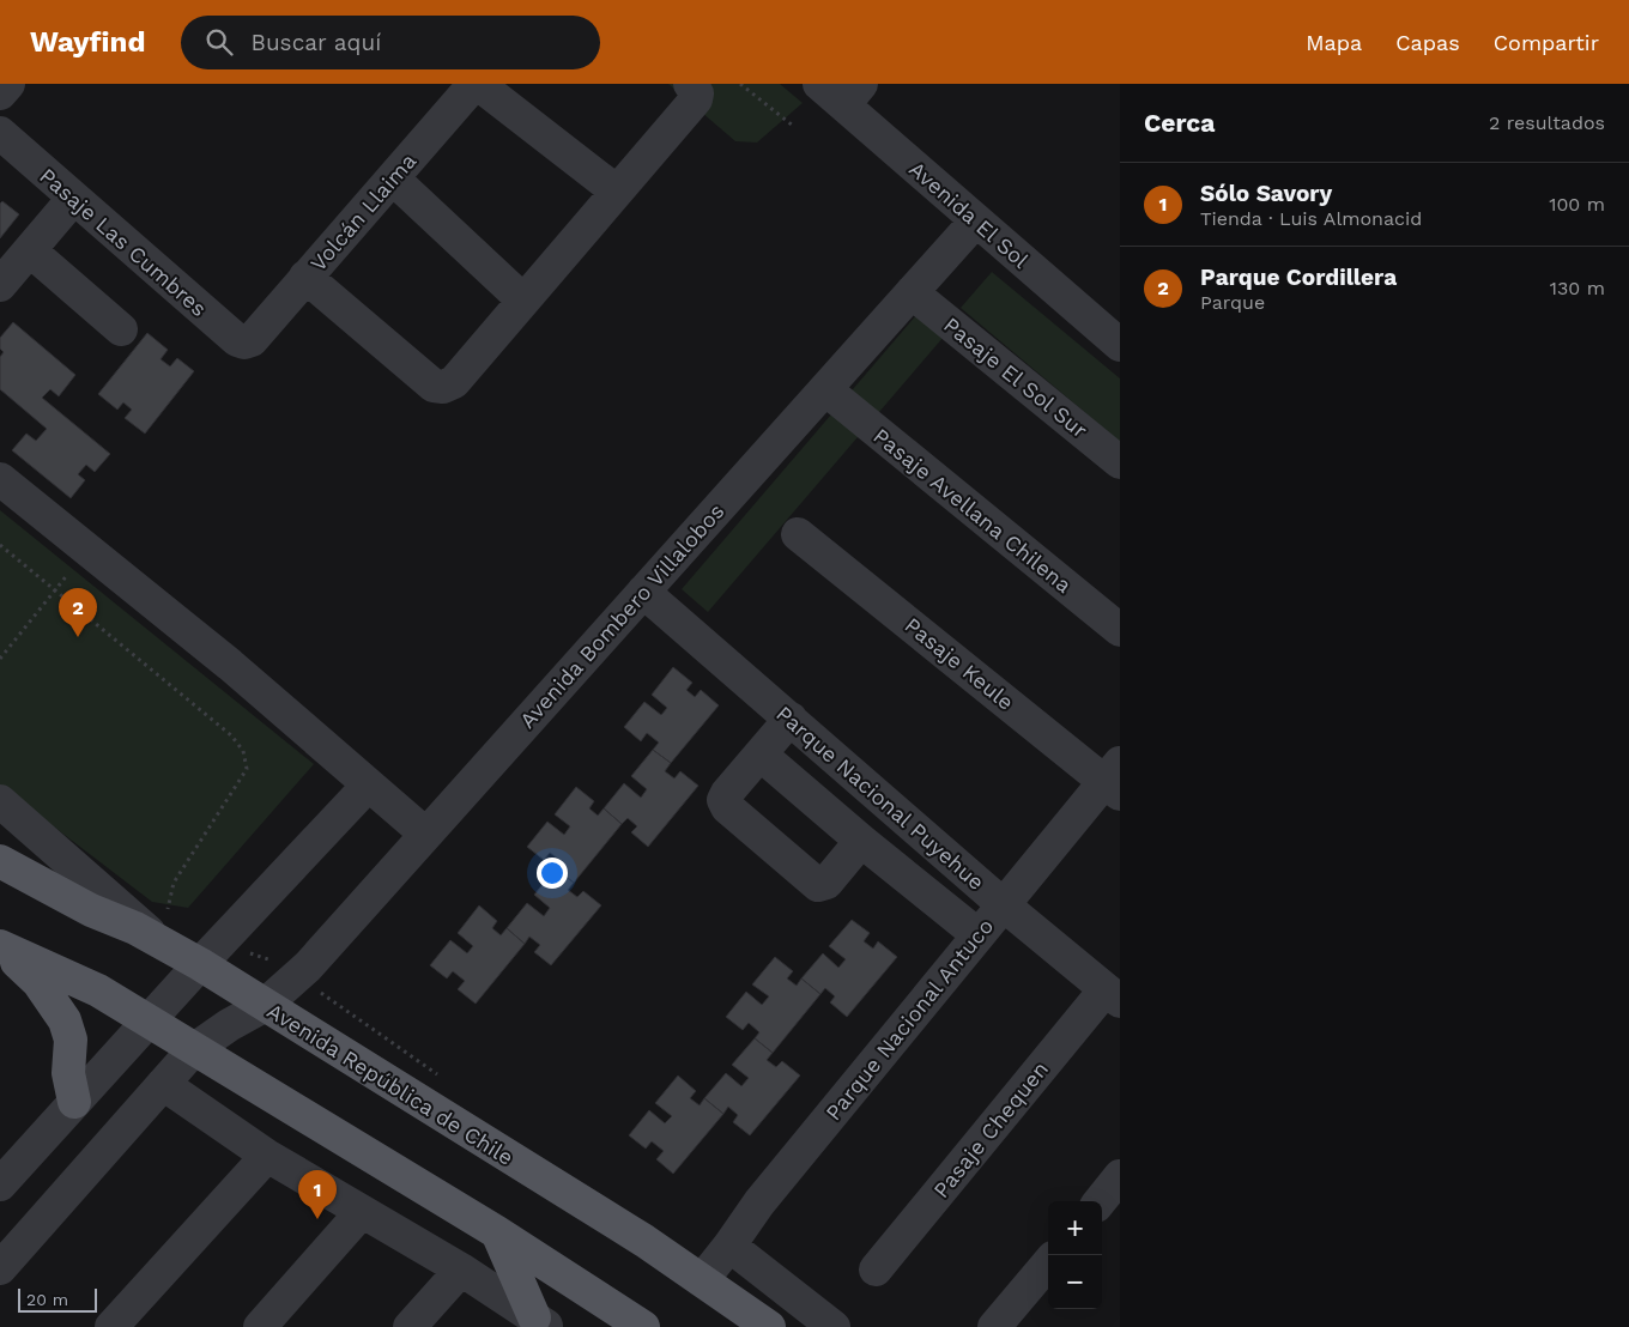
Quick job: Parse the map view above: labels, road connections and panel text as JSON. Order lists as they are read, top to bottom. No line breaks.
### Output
{"streets":{"main road":["Avenida República de Chile"],"street":["Volcán Llaima","Avenida El Sol","Pasaje Las Cumbres","Pasaje El Sol Sur","Pasaje Avellana Chilena","Avenida Bombero Villalobos","Pasaje Keule","Parque Nacional Puyehue","Parque Nacional Antuco","Pasaje Chequen"]},"crossings":[["Volcán Llaima","Pasaje Las Cumbres"],["Avenida El Sol","Avenida Bombero Villalobos"],["Pasaje El Sol Sur","Avenida Bombero Villalobos"],["Pasaje Avellana Chilena","Avenida Bombero Villalobos"],["Avenida Bombero Villalobos","Parque Nacional Puyehue"],["Avenida Bombero Villalobos","Avenida República de Chile"],["Pasaje Keule","Parque Nacional Antuco"],["Parque Nacional Puyehue","Parque Nacional Antuco"],["Parque Nacional Puyehue","Pasaje Chequen"],["Parque Nacional Antuco","Avenida República de Chile"]],"scale_bar":"20 m","page":{"header":"Wayfind","search":"Buscar aquí","nav":["Mapa","Capas","Compartir"],"heading":["Cerca","2 resultados"],"list":[{"mark":"1","name":"Sólo Savory","note":"Tienda · Luis Almonacid","value":"100 m"},{"mark":"2","name":"Parque Cordillera","note":"Parque","value":"130 m"}],"pins":["2","1"],"map_buttons":["+","−"],"scale":"20 m"}}
